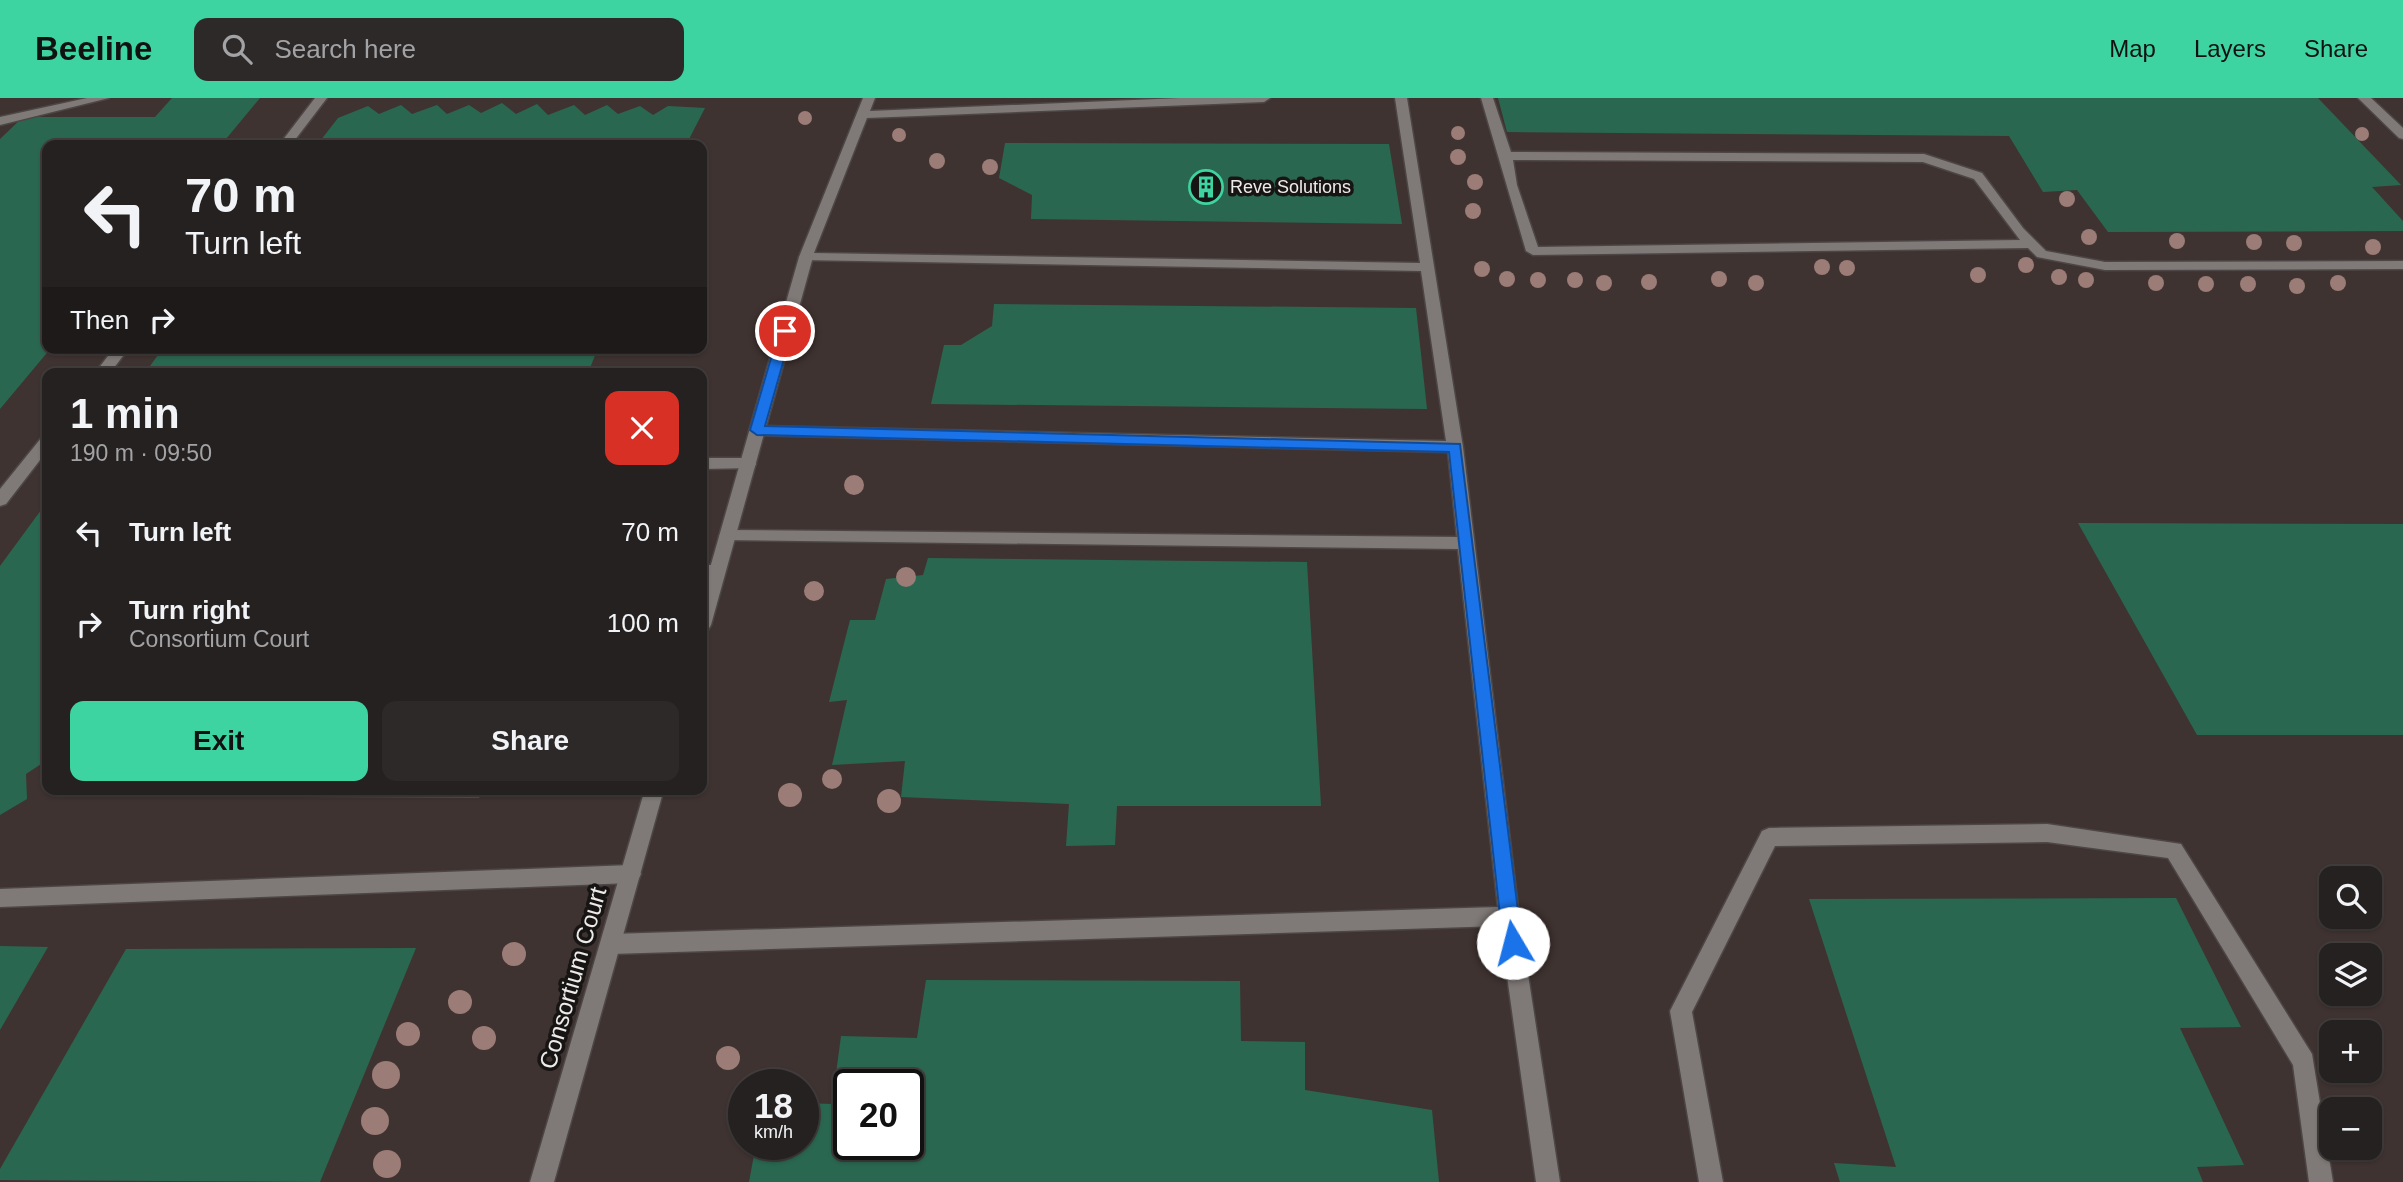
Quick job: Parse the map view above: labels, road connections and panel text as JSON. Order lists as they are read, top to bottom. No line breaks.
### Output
{"streets":{"street":["Consortium Court"]},"places":{"building":["Reve Solutions"]},"page":{"header":"Beeline","search":"Search here","nav":["Map","Layers","Share"],"turn":["70 m","Turn left"],"then":"Then","heading":["1 min","190 m · 09:50"],"list":[{"name":"Turn left","value":"70 m"},{"name":"Turn right","note":"Consortium Court","value":"100 m"}],"buttons":["Exit","Share"],"map_buttons":["+","−"],"speed":"18 km/h","limit":"20"}}
